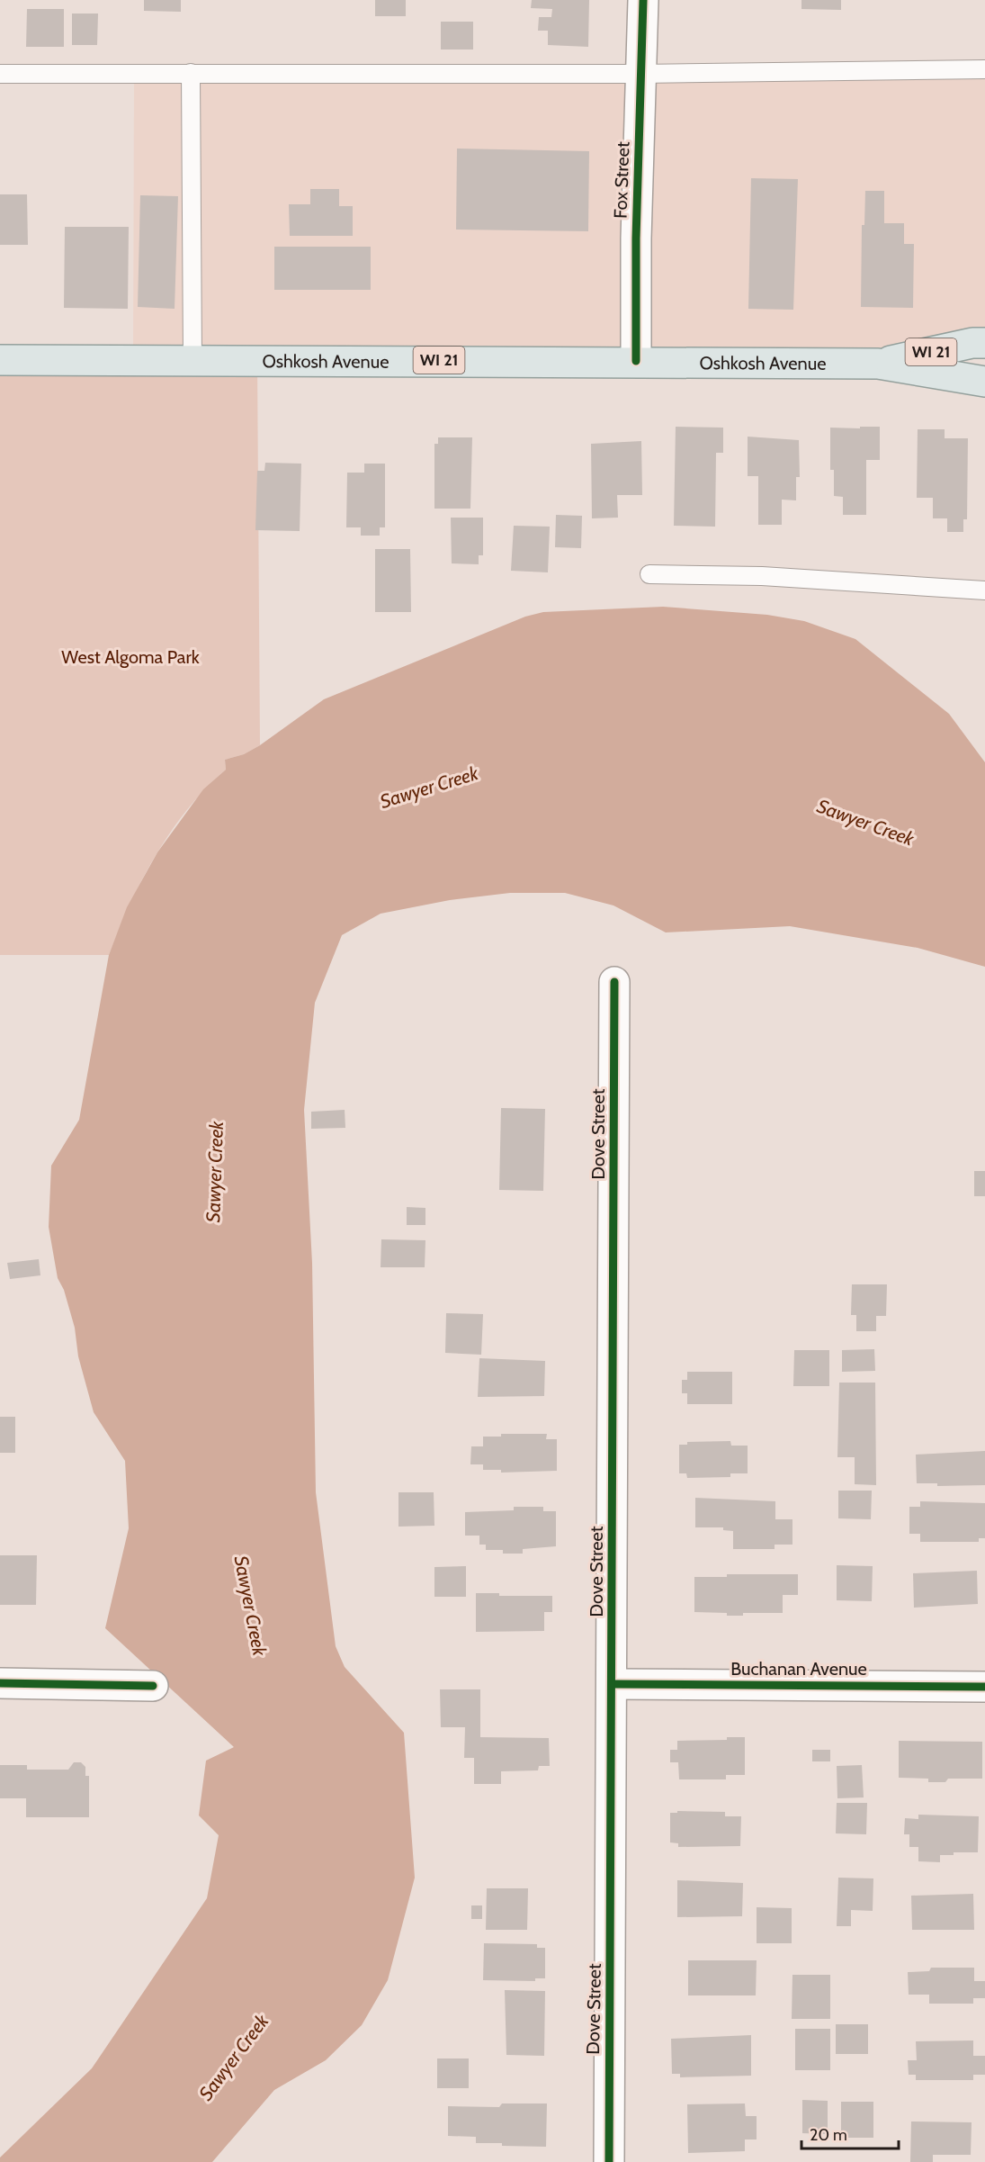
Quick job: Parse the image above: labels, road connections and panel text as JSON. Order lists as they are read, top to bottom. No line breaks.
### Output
{"streets":{"main road":["WI 21","Oshkosh Avenue"],"street":["Fox Street","Dove Street","Buchanan Avenue"]},"crossings":[["Fox Street","Oshkosh Avenue"],["Dove Street","Buchanan Avenue"]],"water":["Sawyer Creek"],"parks":["West Algoma Park"],"scale_bar":"20 m"}
